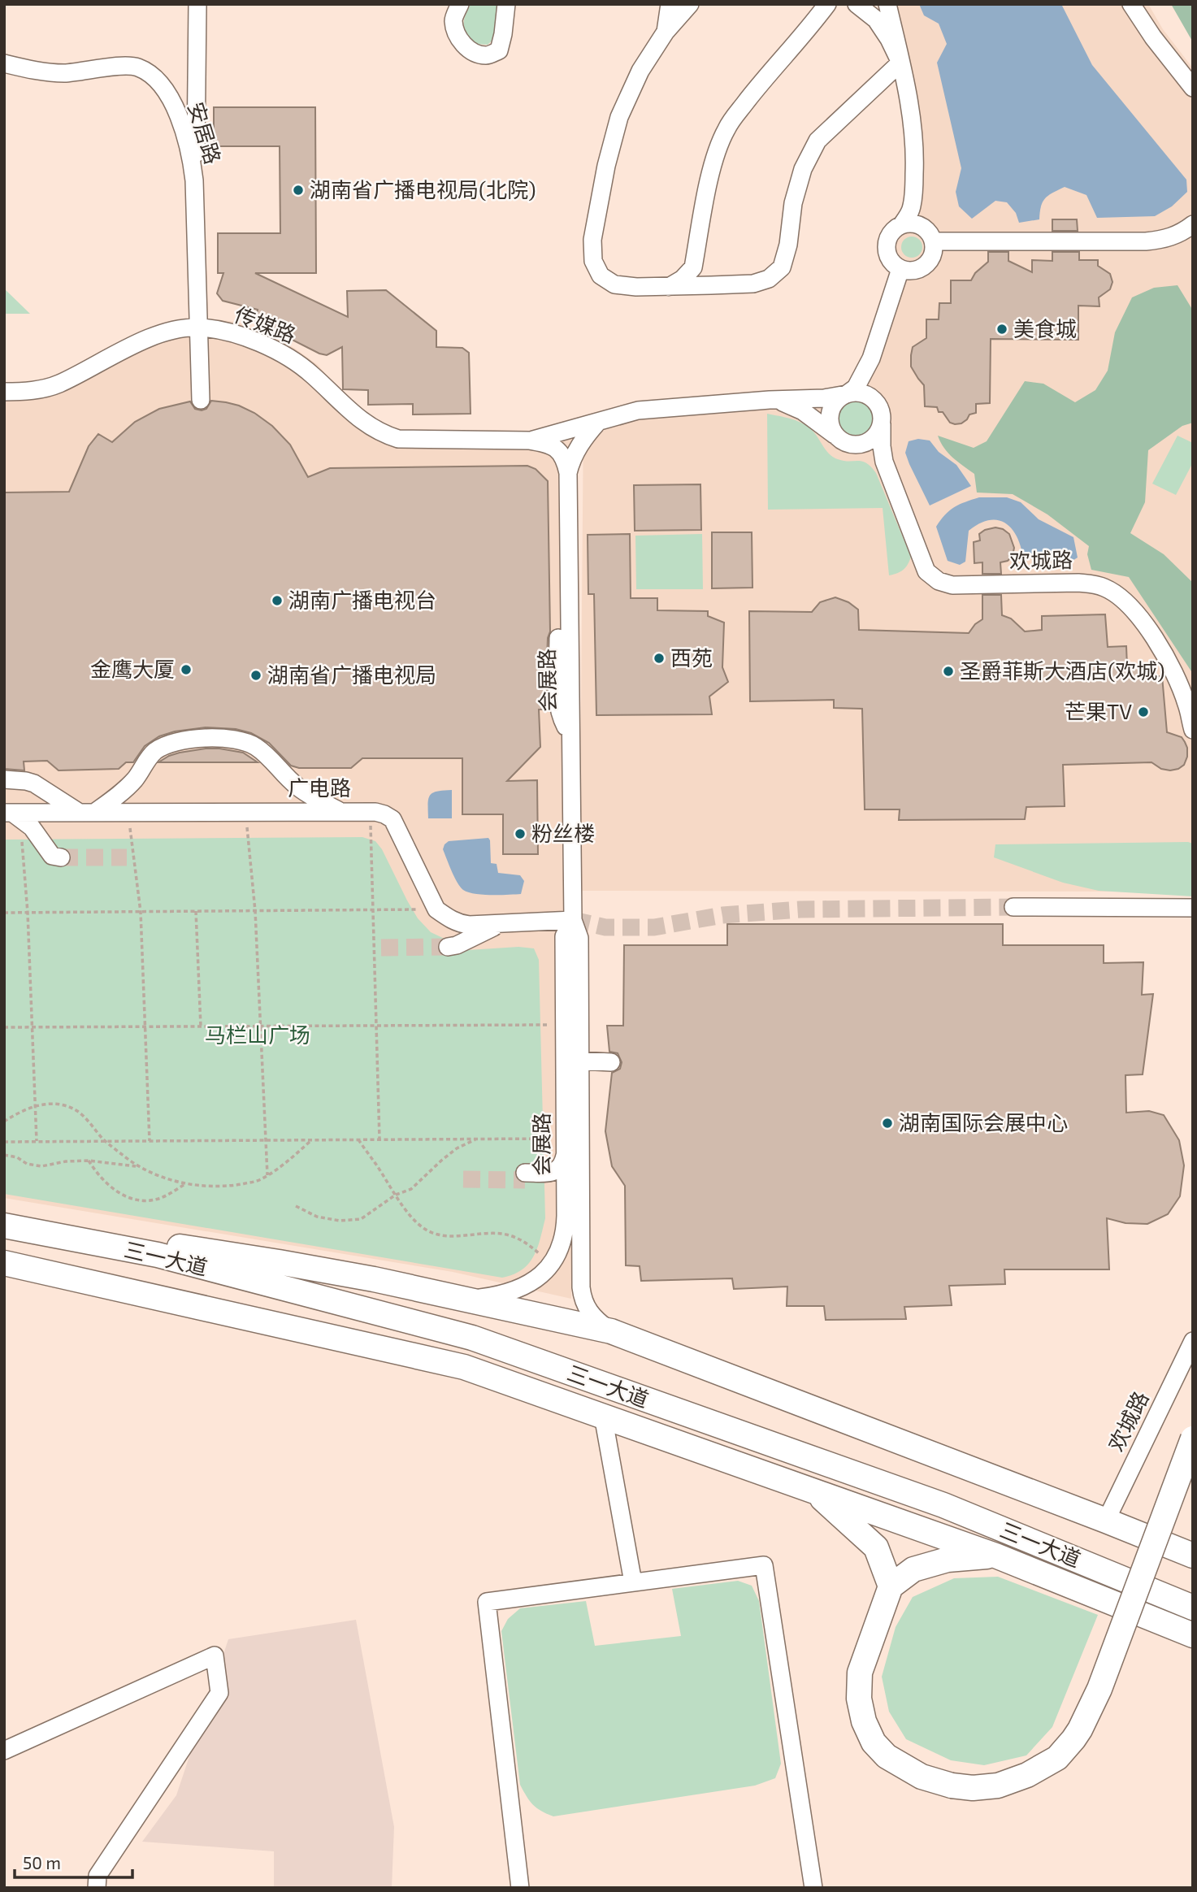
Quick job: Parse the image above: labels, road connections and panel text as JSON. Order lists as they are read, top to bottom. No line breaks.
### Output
{"streets":{"highway":["三一大道"],"street":["安居路","传媒路","欢城路","会展路","广电路"]},"crossings":[["安居路","传媒路"]],"parks":["马栏山广场"],"places":["湖南省广播电视局(北院)","美食城","湖南广播电视台","西苑","金鹰大厦","圣爵菲斯大酒店(欢城)","湖南省广播电视局","芒果TV","粉丝楼","湖南国际会展中心"],"scale_bar":"50 m"}
